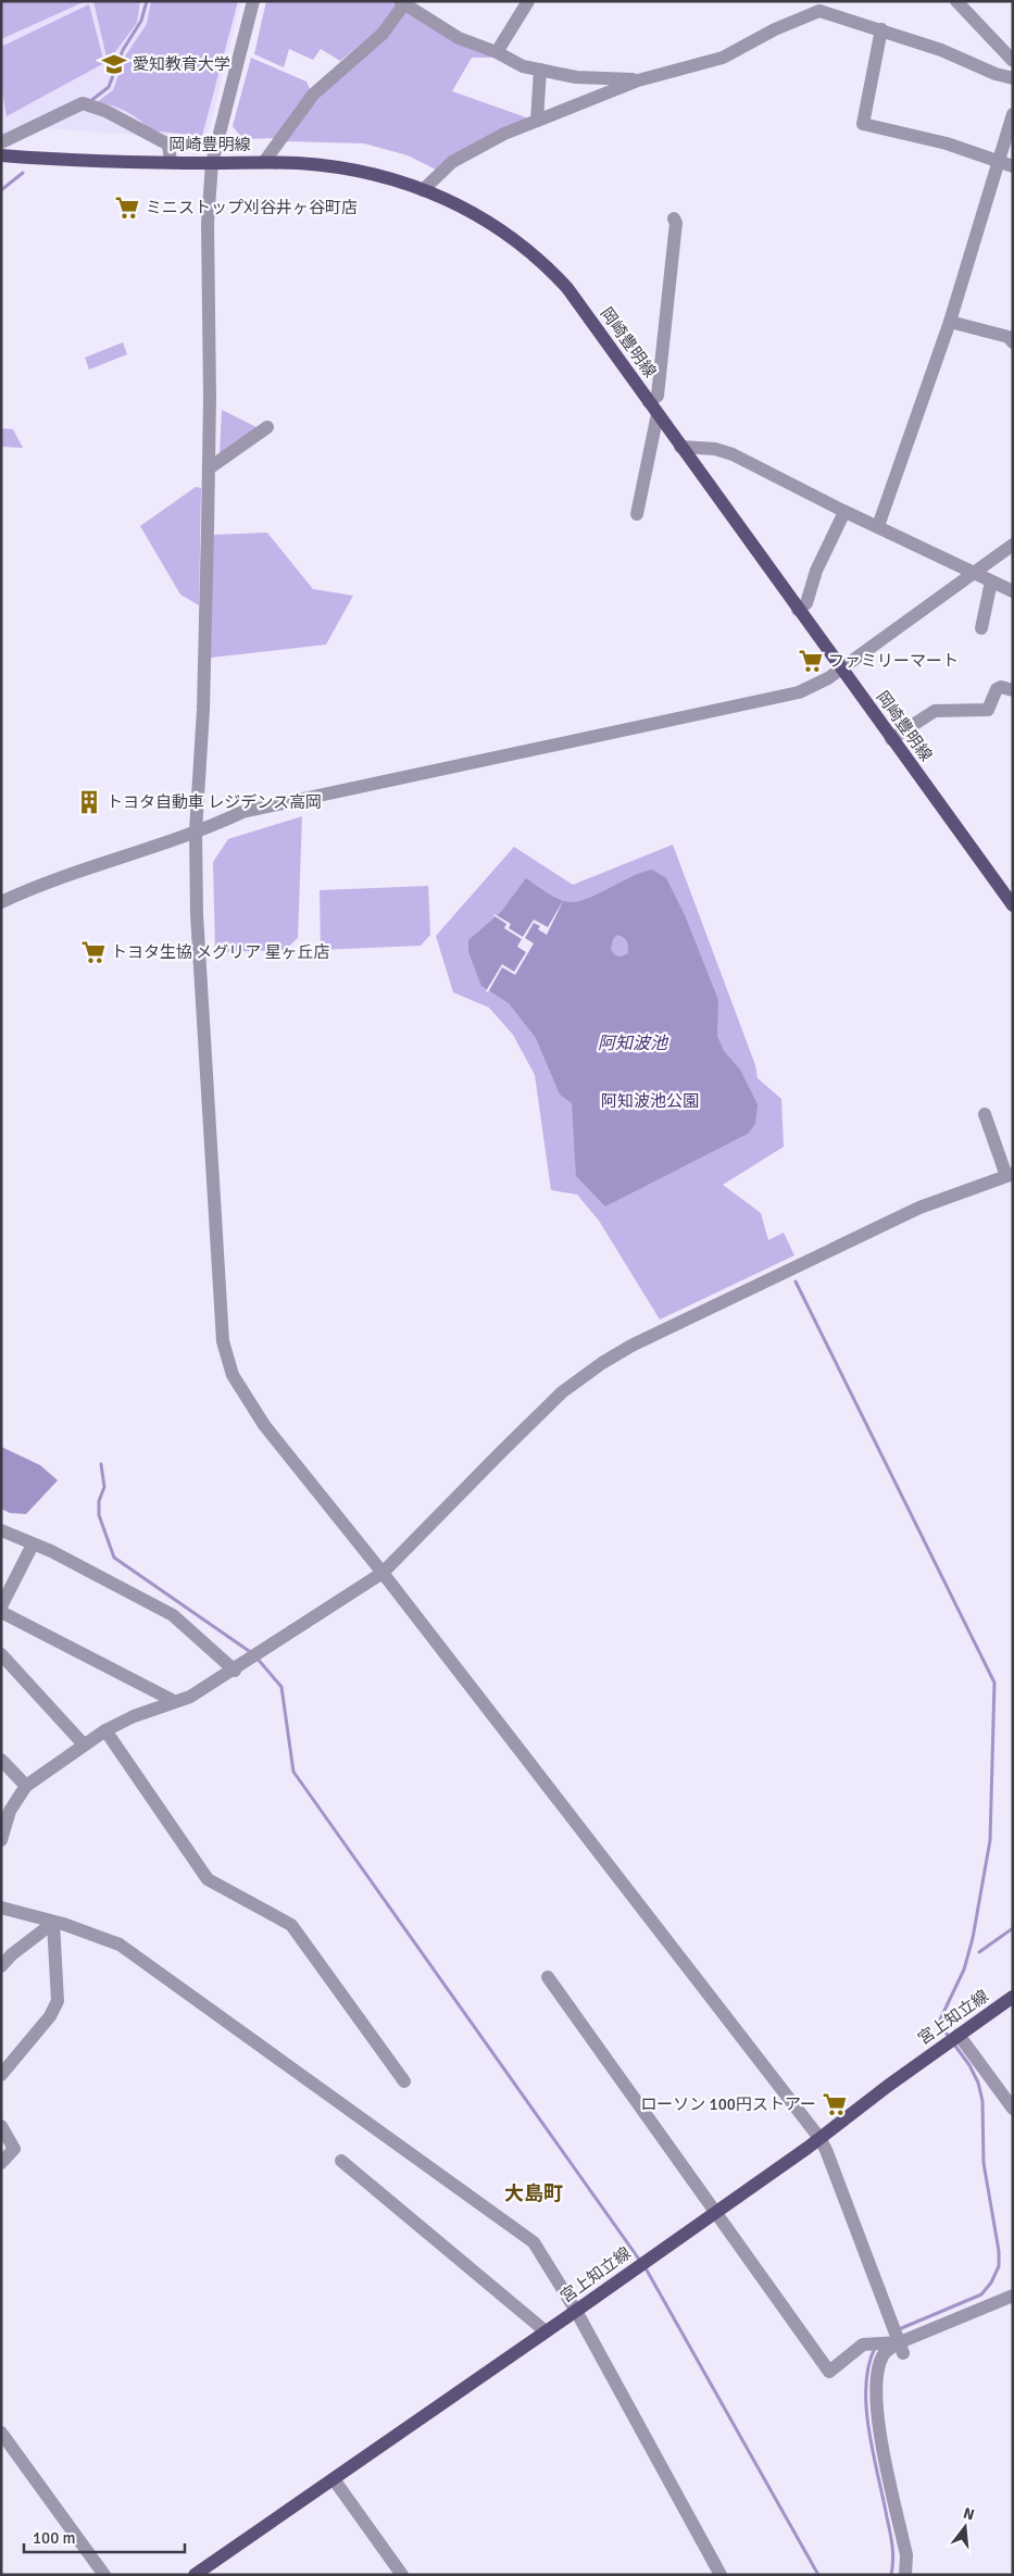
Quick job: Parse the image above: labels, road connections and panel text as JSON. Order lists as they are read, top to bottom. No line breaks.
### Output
{"streets":{"main road":["岡崎豊明線","宮上知立線"]},"districts":["大島町"],"water":["阿知波池"],"parks":["阿知波池公園"],"places":{"school or university":["愛知教育大学"],"supermarket":["ミニストップ刈谷井ヶ谷町店","ファミリーマート","トヨタ生協 メグリア 星ヶ丘店","ローソン 100円ストアー"],"building":["トヨタ自動車 レジデンス高岡"]},"scale_bar":"100 m","north":"top"}
